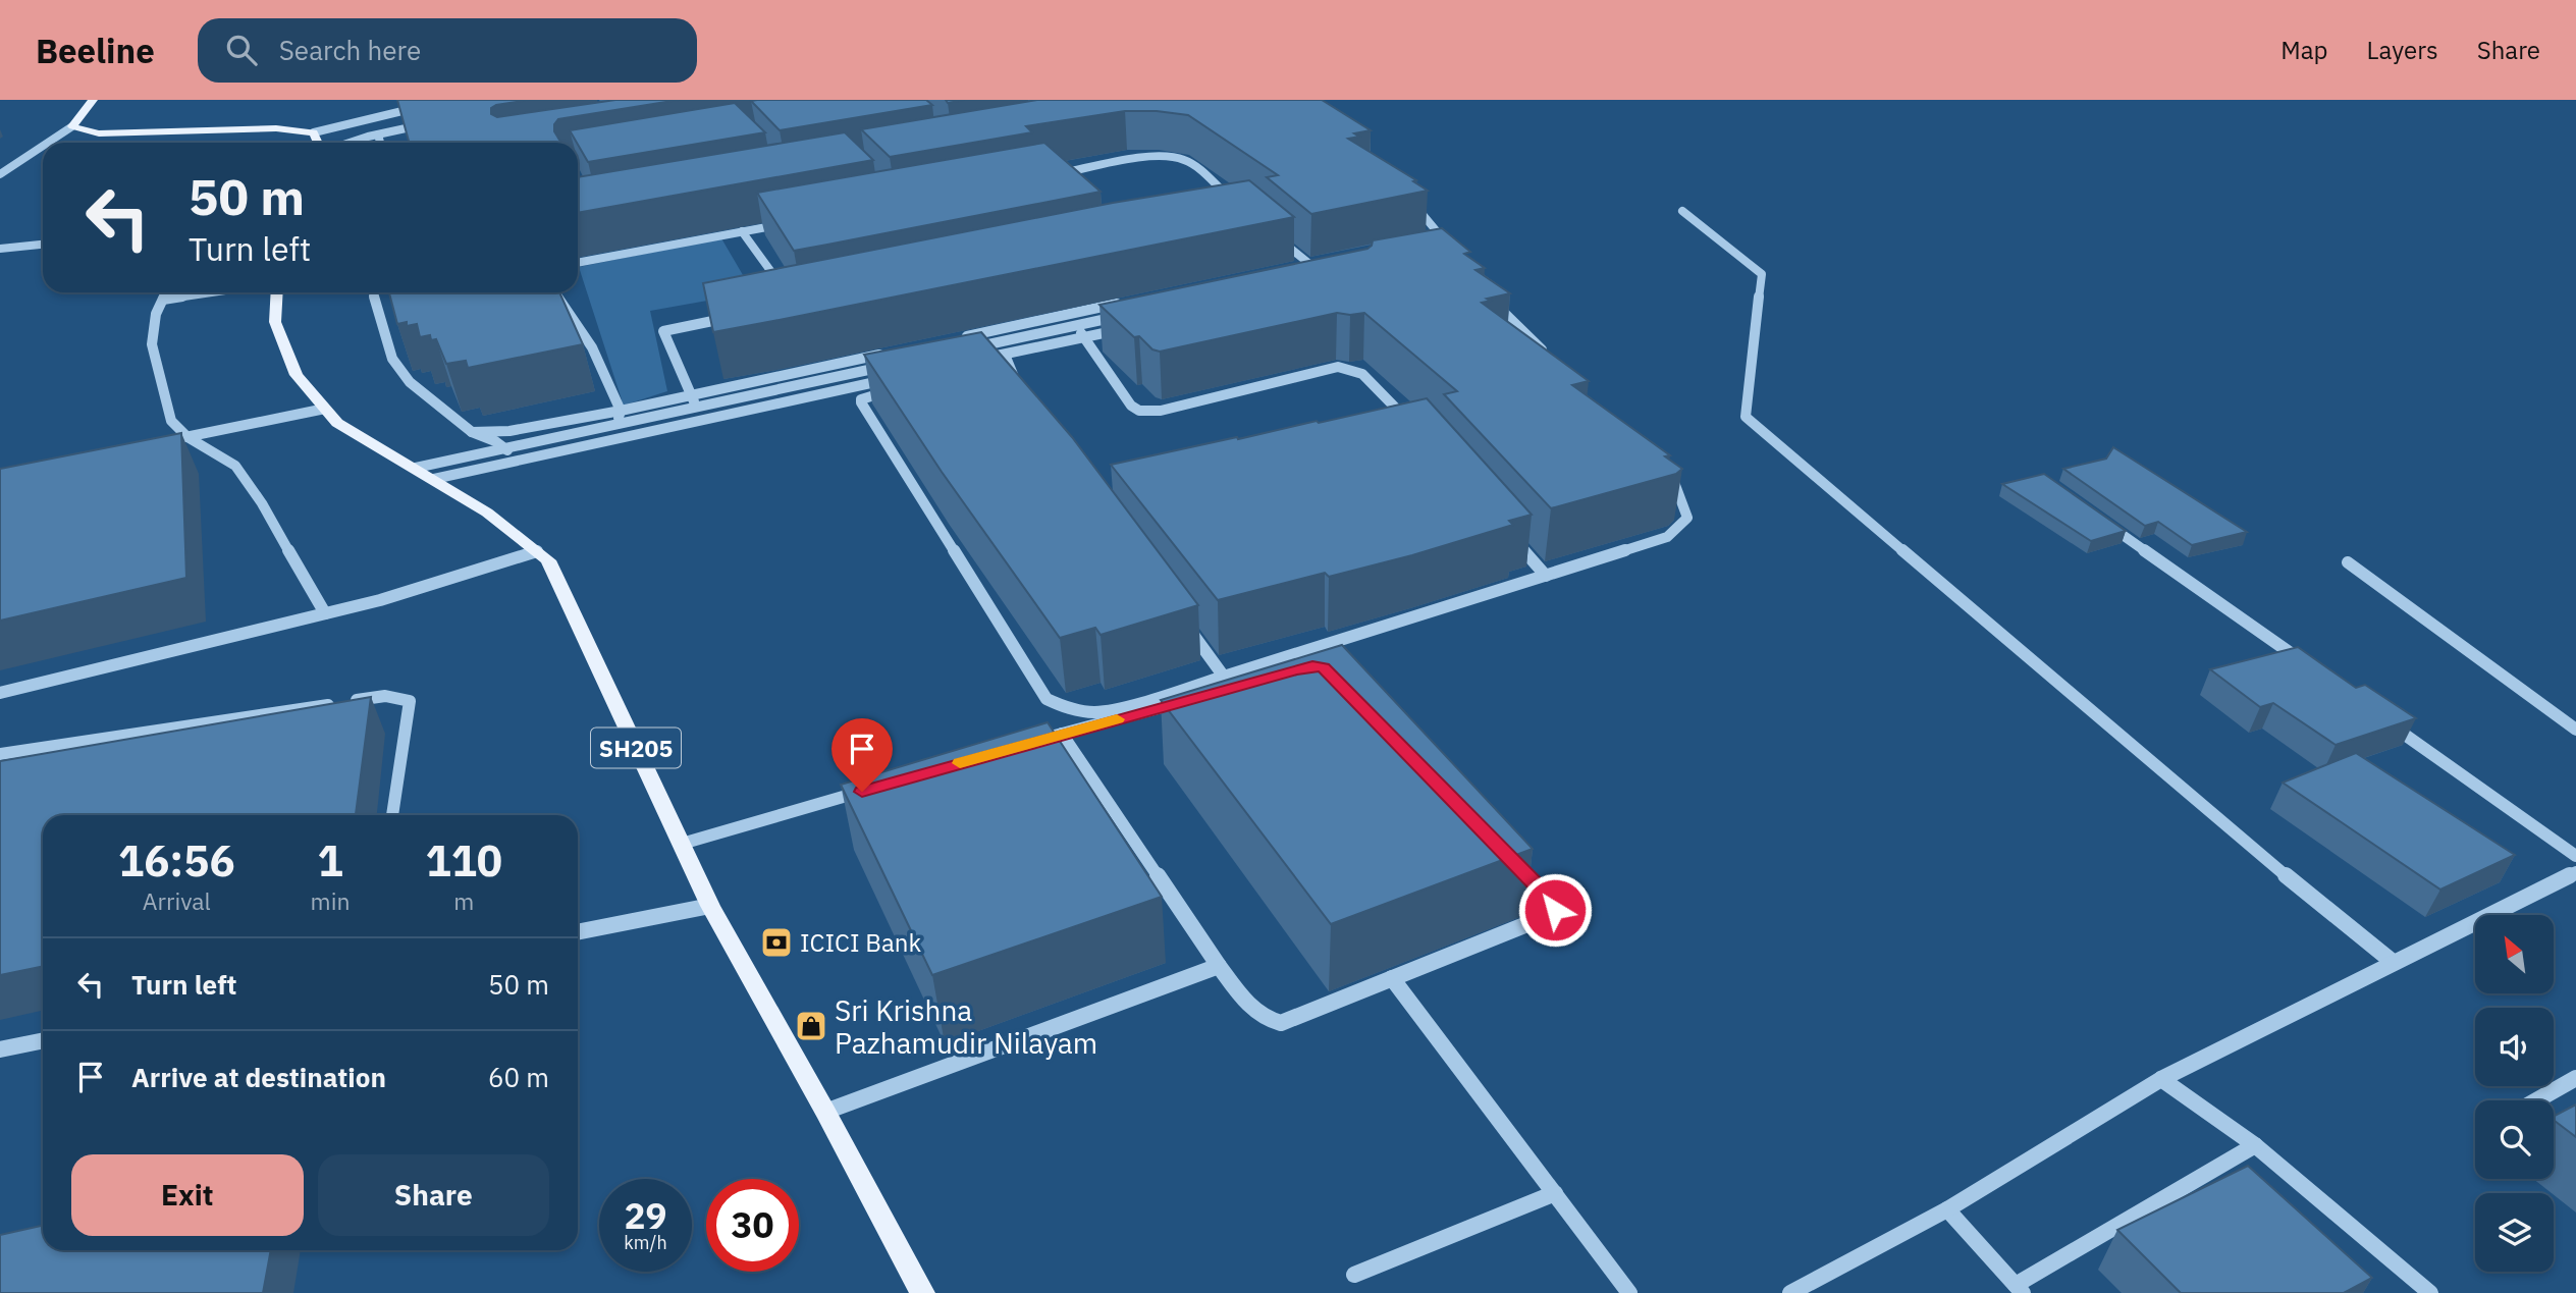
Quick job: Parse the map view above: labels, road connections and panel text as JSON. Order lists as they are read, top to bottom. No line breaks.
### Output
{"streets":{"main road":["SH205"]},"places":{"bank":["ICICI Bank"],"shop":["Sri Krishna Pazhamudir Nilayam"]},"north":"top left","page":{"header":"Beeline","search":"Search here","nav":["Map","Layers","Share"],"turn":["50 m","Turn left"],"eta":["16:56","Arrival","1","min","110","m"],"list":[{"name":"Turn left","value":"50 m"},{"name":"Arrive at destination","value":"60 m"}],"buttons":["Exit","Share"],"speed":"29 km/h","limit":"30"}}
